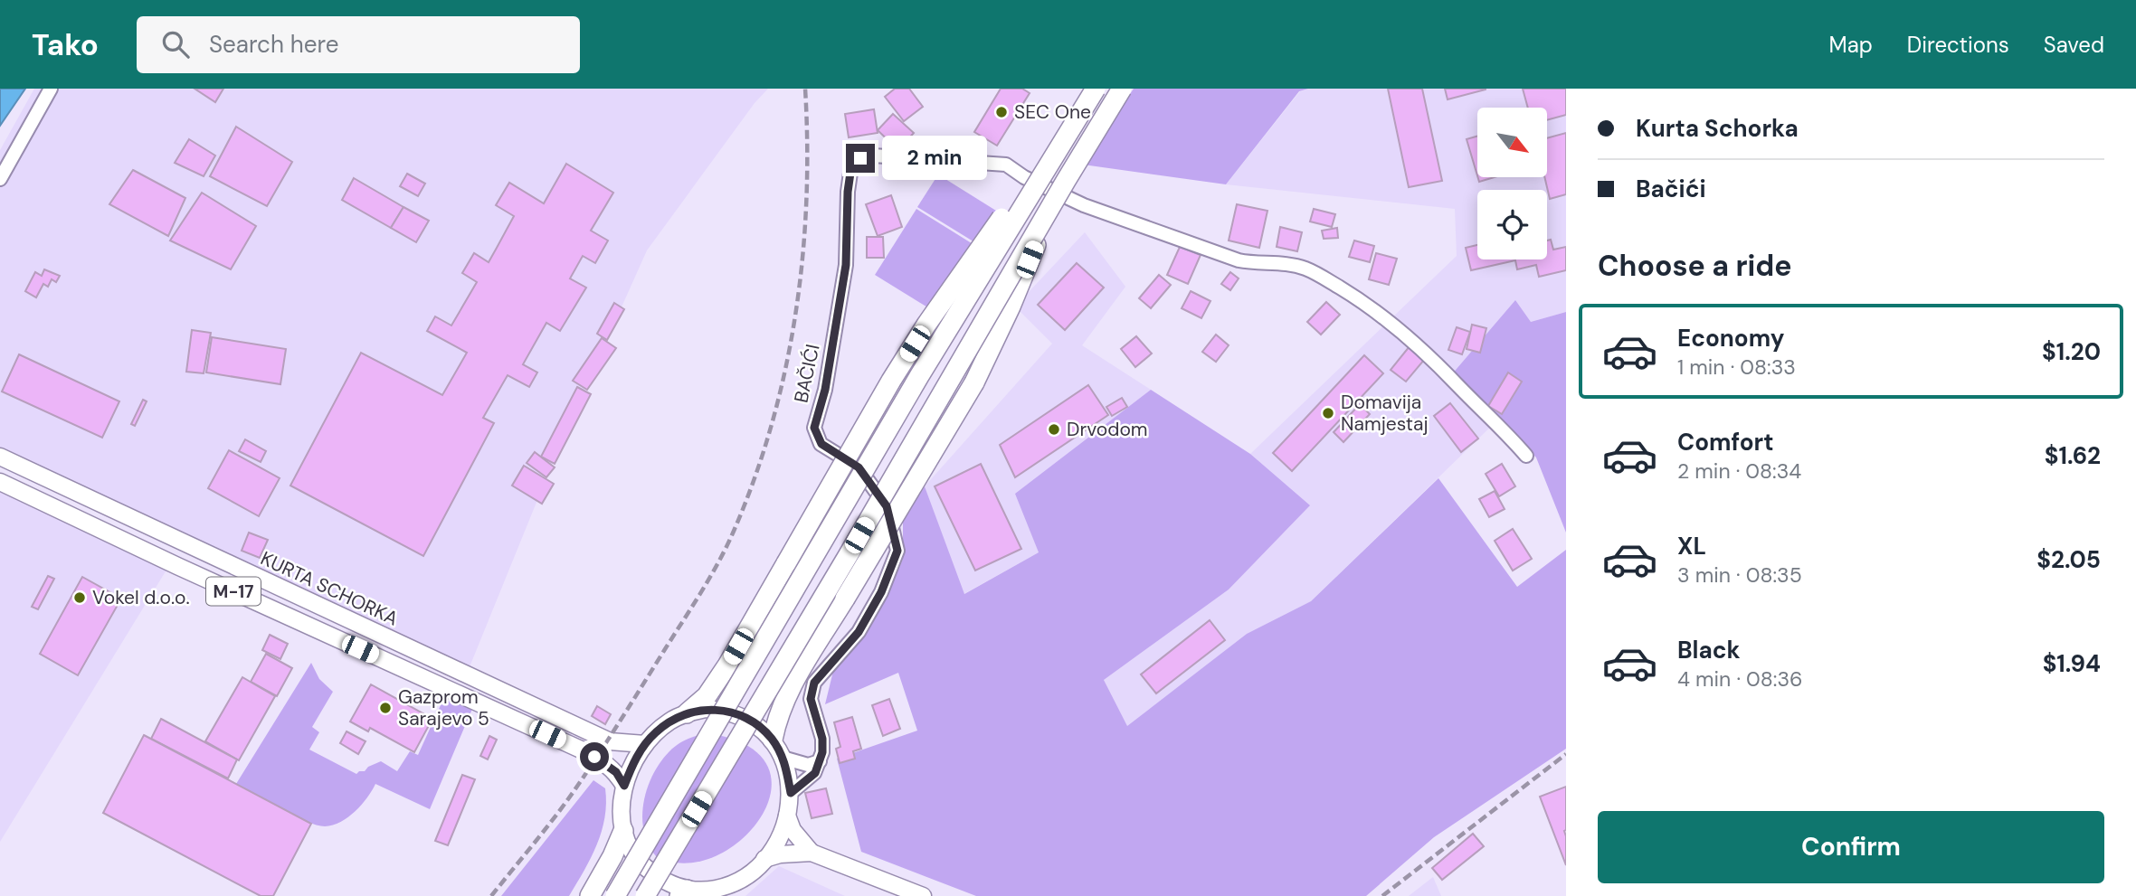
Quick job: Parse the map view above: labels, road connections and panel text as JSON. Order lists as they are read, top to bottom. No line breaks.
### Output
{"streets":{"main road":["KURTA SCHORKA","M-17"],"street":["BAČIĆI"]},"crossings":[["KURTA SCHORKA","M-17"]],"places":["SEC One","Domavija Namjestaj","Drvodom","Vokel d.o.o.","Gazprom Sarajevo 5"],"north":"bottom right","page":{"header":"Tako","search":"Search here","nav":["Map","Directions","Saved"],"banner":["Kurta Schorka","Bačići"],"bubble":"2 min","heading":"Choose a ride","list":[{"name":"Economy","note":"1 min · 08:33","value":"$1.20"},{"name":"Comfort","note":"2 min · 08:34","value":"$1.62"},{"name":"XL","note":"3 min · 08:35","value":"$2.05"},{"name":"Black","note":"4 min · 08:36","value":"$1.94"}],"buttons":"Confirm"}}
